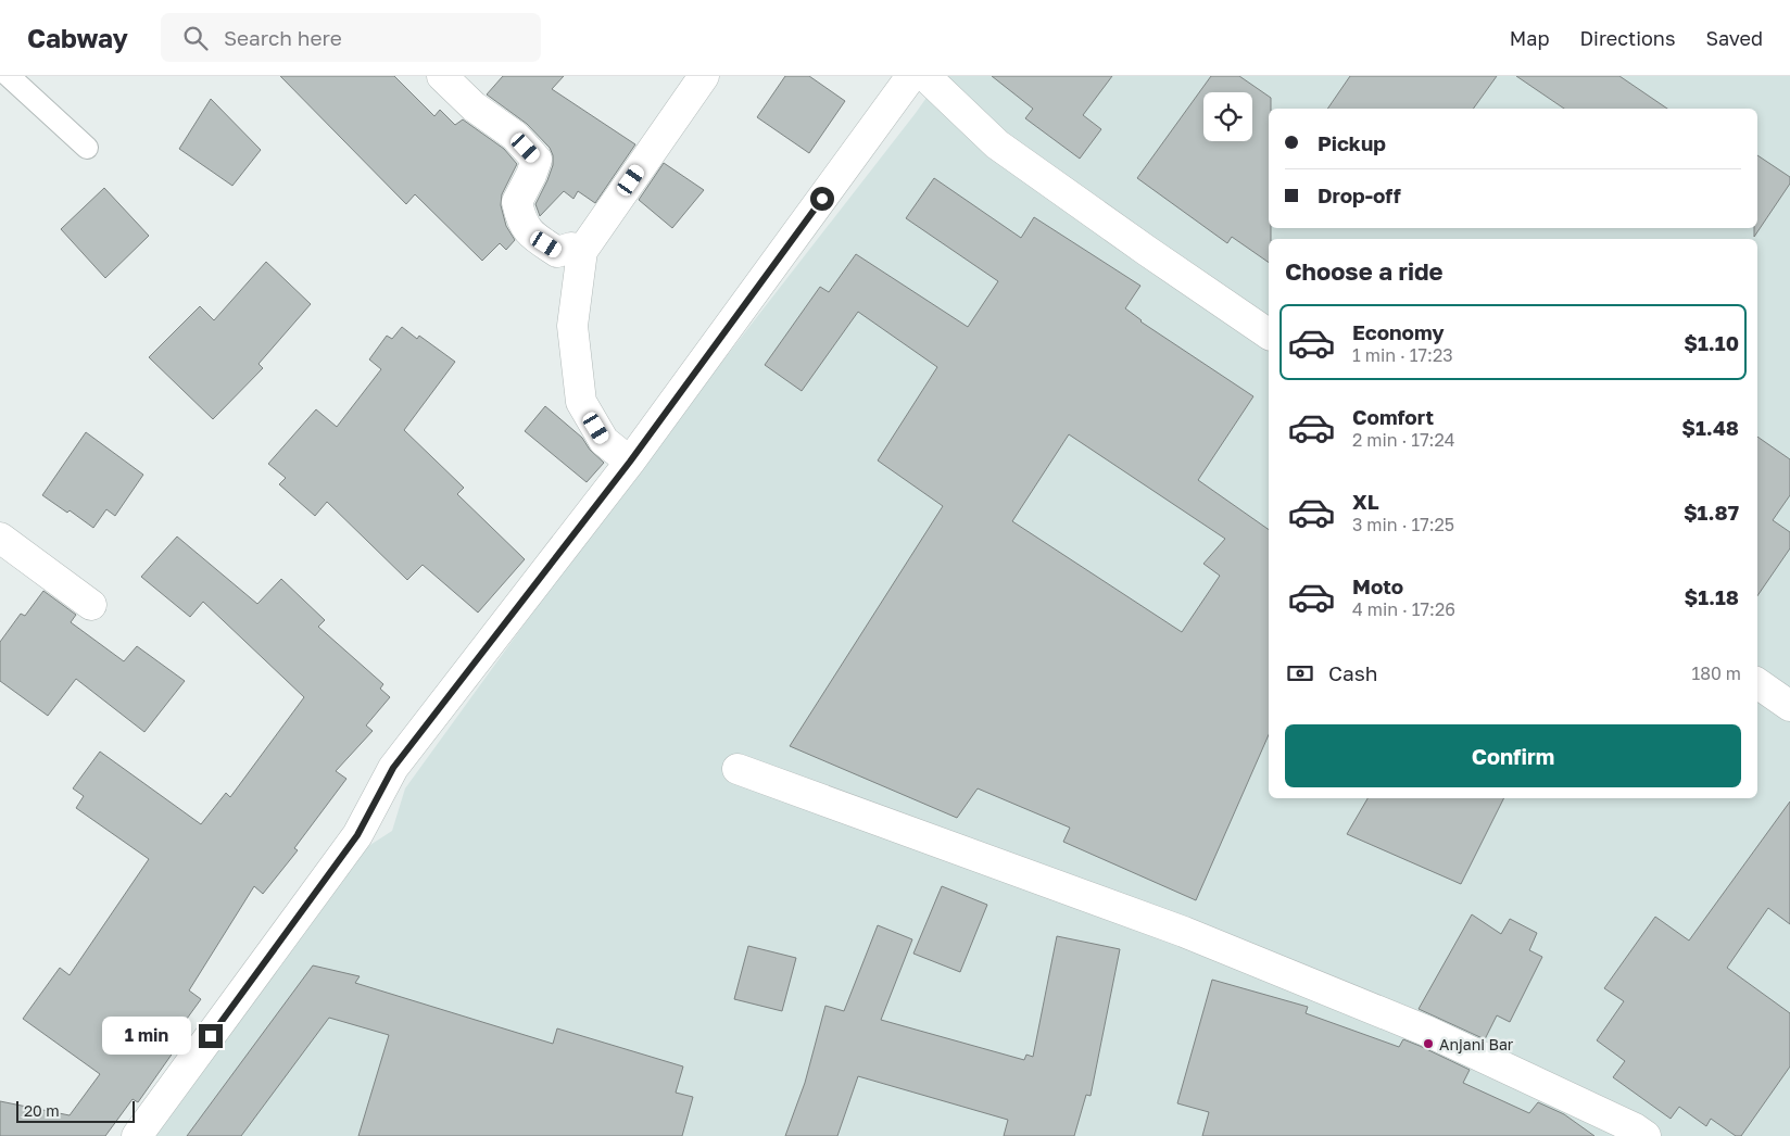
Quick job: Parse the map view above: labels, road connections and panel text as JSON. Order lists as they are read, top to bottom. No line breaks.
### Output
{"places":["Anjani Bar"],"scale_bar":"20 m","page":{"header":"Cabway","search":"Search here","nav":["Map","Directions","Saved"],"banner":["Pickup","Drop-off"],"heading":"Choose a ride","list":[{"name":"Economy","note":"1 min · 17:23","value":"$1.10"},{"name":"Comfort","note":"2 min · 17:24","value":"$1.48"},{"name":"XL","note":"3 min · 17:25","value":"$1.87"},{"name":"Moto","note":"4 min · 17:26","value":"$1.18"}],"pay":["Cash","180 m"],"buttons":"Confirm","bubble":"1 min","scale":"20 m"}}
